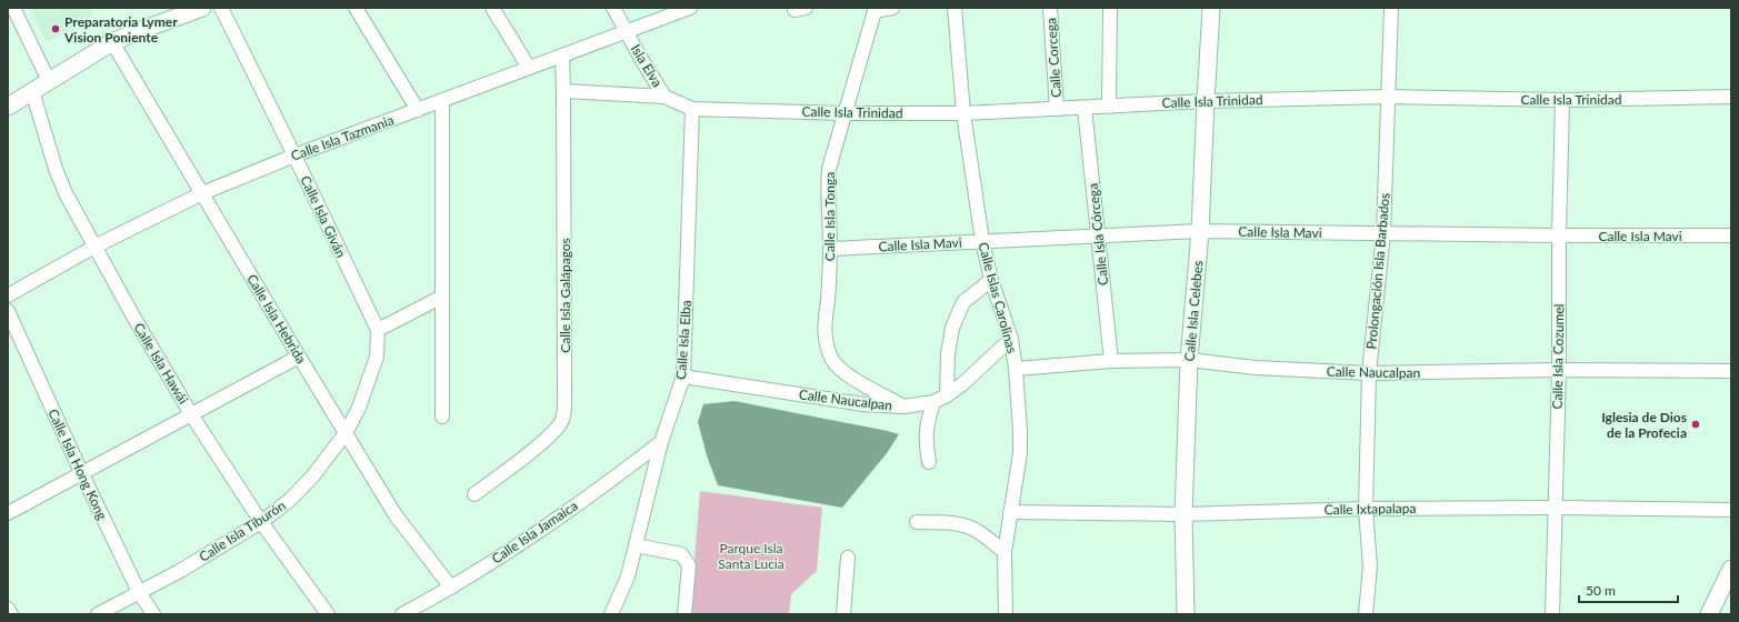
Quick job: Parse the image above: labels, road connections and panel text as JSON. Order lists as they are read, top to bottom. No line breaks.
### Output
{"streets":{"street":["Calle Corcega","Isla Elva","Calle Isla Trinidad","Calle Isla Tazmania","Calle Isla Giván","Calle Isla Tonga","Calle Isla Mavi","Calle Isla Córcega","Prolongación Isla Barbados","Calle Isla Galápagos","Calle Islas Carolinas","Calle Isla Celebes","Calle Isla Hebrida","Calle Isla Elba","Calle Isla Cozumel","Calle Isla Hawái","Calle Naucalpan","Calle Isla Hong Kong","Calle Ixtapalapa","Calle Isla Tiburón","Calle Isla Jamaica"]},"crossings":[["Calle Corcega","Calle Isla Trinidad"],["Isla Elva","Calle Isla Trinidad"],["Isla Elva","Calle Isla Tazmania"],["Isla Elva","Calle Isla Elba"],["Calle Isla Trinidad","Calle Isla Tonga"],["Calle Isla Trinidad","Calle Isla Córcega"],["Calle Isla Trinidad","Prolongación Isla Barbados"],["Calle Isla Trinidad","Calle Islas Carolinas"],["Calle Isla Trinidad","Calle Isla Celebes"],["Calle Isla Trinidad","Calle Isla Elba"],["Calle Isla Trinidad","Calle Isla Cozumel"],["Calle Isla Tazmania","Calle Isla Giván"],["Calle Isla Tazmania","Calle Isla Galápagos"],["Calle Isla Tazmania","Calle Isla Hebrida"],["Calle Isla Tazmania","Calle Isla Hawái"],["Calle Isla Giván","Calle Isla Tiburón"],["Calle Isla Tonga","Calle Isla Mavi"],["Calle Isla Tonga","Calle Naucalpan"],["Calle Isla Mavi","Calle Isla Córcega"],["Calle Isla Mavi","Prolongación Isla Barbados"],["Calle Isla Mavi","Calle Islas Carolinas"],["Calle Isla Mavi","Calle Isla Celebes"],["Calle Isla Mavi","Calle Isla Cozumel"],["Calle Isla Córcega","Calle Naucalpan"],["Prolongación Isla Barbados","Calle Naucalpan"],["Prolongación Isla Barbados","Calle Ixtapalapa"],["Calle Islas Carolinas","Calle Naucalpan"],["Calle Islas Carolinas","Calle Ixtapalapa"],["Calle Isla Celebes","Calle Naucalpan"],["Calle Isla Celebes","Calle Ixtapalapa"],["Calle Isla Hebrida","Calle Isla Tiburón"],["Calle Isla Hebrida","Calle Isla Jamaica"],["Calle Isla Elba","Calle Naucalpan"],["Calle Isla Elba","Calle Isla Jamaica"],["Calle Isla Cozumel","Calle Naucalpan"],["Calle Isla Cozumel","Calle Ixtapalapa"],["Calle Isla Hawái","Calle Isla Tiburón"],["Calle Isla Hong Kong","Calle Isla Tiburón"]],"parks":["Parque Isla Santa Lucia"],"places":["Preparatoria Lymer Vision Poniente","Iglesia de Dios de la Profecia"],"scale_bar":"50 m"}
